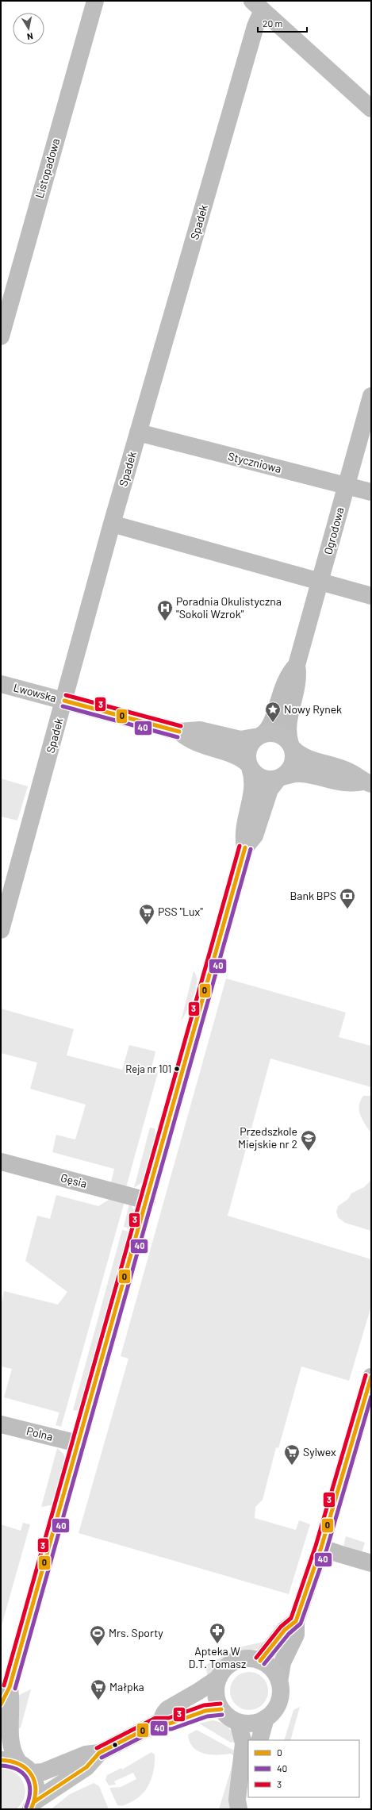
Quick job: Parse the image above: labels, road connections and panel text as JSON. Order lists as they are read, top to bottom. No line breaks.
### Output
{"streets":{"street":["Listopadowa","Spadek","Styczniowa","Ogrodowa","Lwowska","Gęsia","Polna"]},"crossings":[["Spadek","Styczniowa"],["Spadek","Lwowska"],["Styczniowa","Ogrodowa"],["Ogrodowa","Lwowska"]],"places":{"hospital":["Poradnia Okulistyczna \"Sokoli Wzrok\""],"place":["Nowy Rynek"],"bank":["Bank BPS"],"supermarket":["PSS \"Lux\"","Sylwex","Małpka"],"other":["Reja nr 101"],"school or university":["Przedszkole Miejskie nr 2"],"pharmacy":["Apteka W D.T. Tomasz"],"sports":["Mrs. Sporty"]},"lines":["transit line 3","transit line 0","transit line 40"],"legend":["0","40","3"],"scale_bar":"20 m","north":"bottom"}
